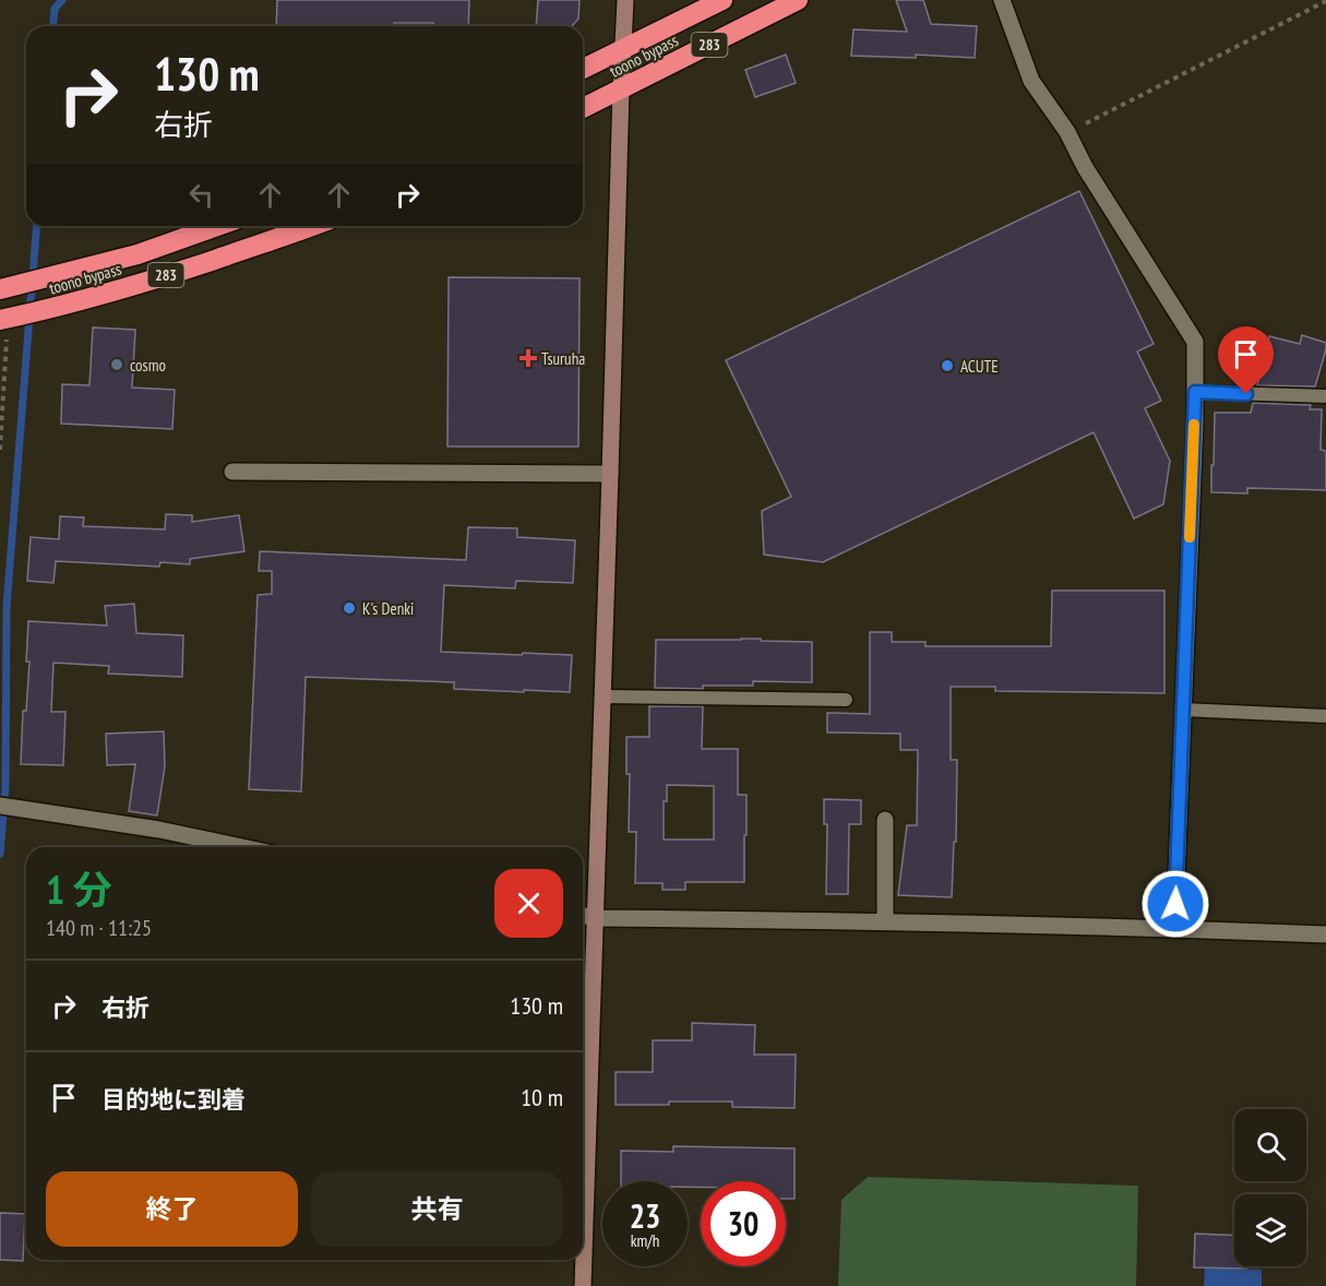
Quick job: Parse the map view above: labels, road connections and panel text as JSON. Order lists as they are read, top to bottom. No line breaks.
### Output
{"streets":{"highway":["283","toono bypass"]},"places":{"health":["Tsuruha"],"other":["cosmo","ACUTE","K's Denki"]},"page":{"turn":["130 m","右折"],"heading":["1 分","140 m · 11:25"],"list":[{"name":"右折","value":"130 m"},{"name":"目的地に到着","value":"10 m"}],"buttons":["終了","共有"],"speed":"23 km/h","limit":"30"}}
